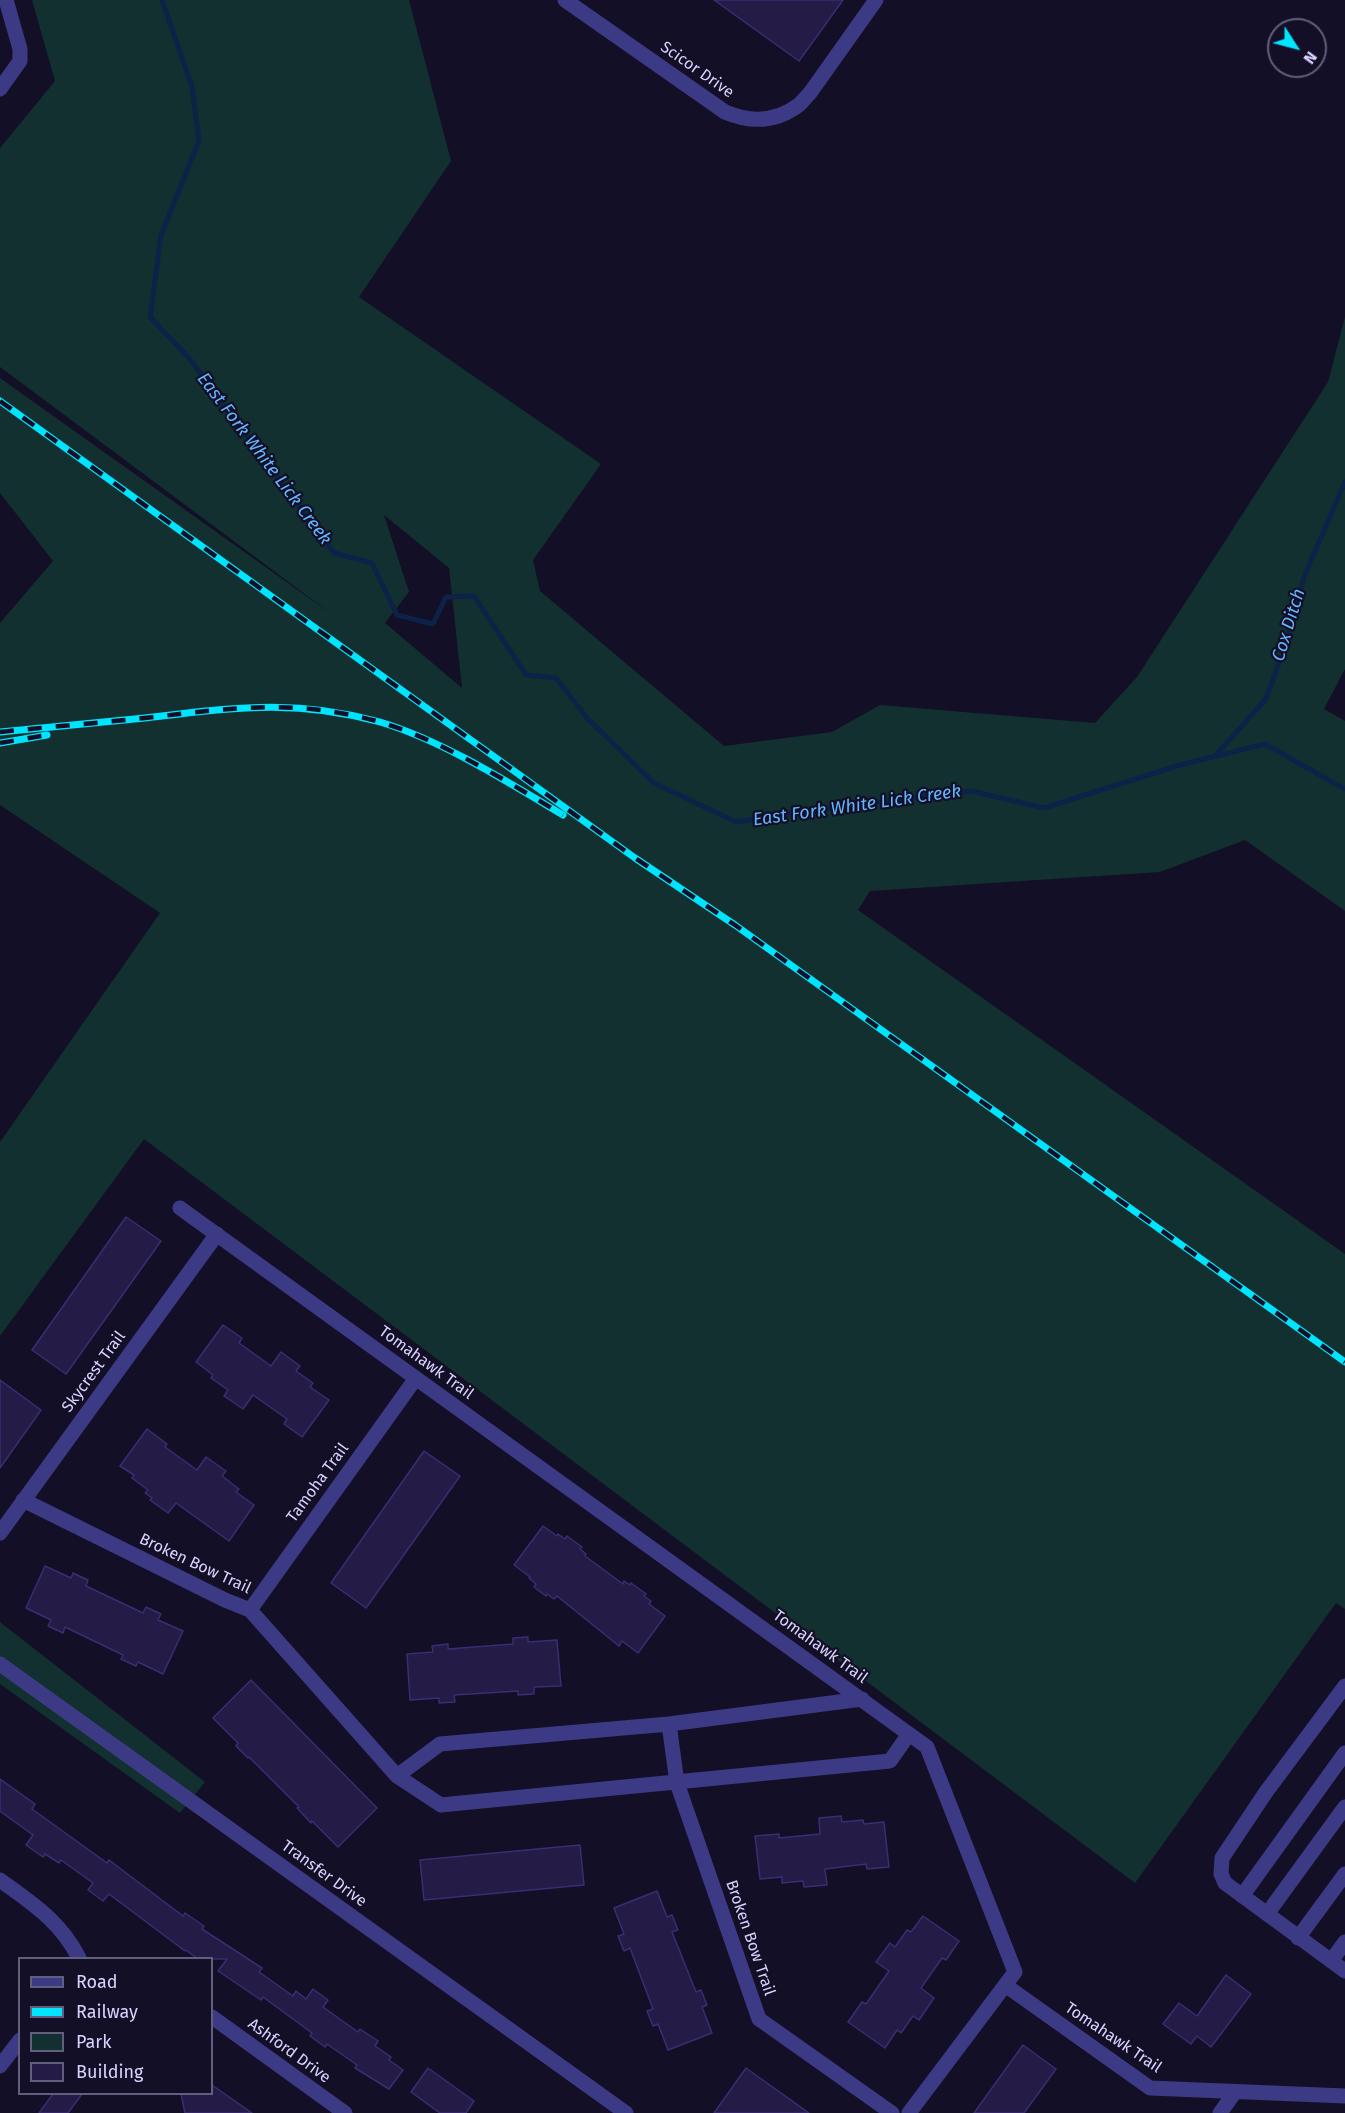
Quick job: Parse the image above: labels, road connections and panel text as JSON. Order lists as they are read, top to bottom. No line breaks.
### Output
{"streets":{"street":["Scicor Drive","Tomahawk Trail","Skycrest Trail","Tamoha Trail","Broken Bow Trail","Transfer Drive","Ashford Drive"]},"crossings":[["Tomahawk Trail","Skycrest Trail"],["Tomahawk Trail","Tamoha Trail"],["Tomahawk Trail","Broken Bow Trail"],["Skycrest Trail","Broken Bow Trail"],["Tamoha Trail","Broken Bow Trail"]],"water":["East Fork White Lick Creek","Cox Ditch"],"legend":["Road","Railway","Park","Building"],"north":"bottom right"}
